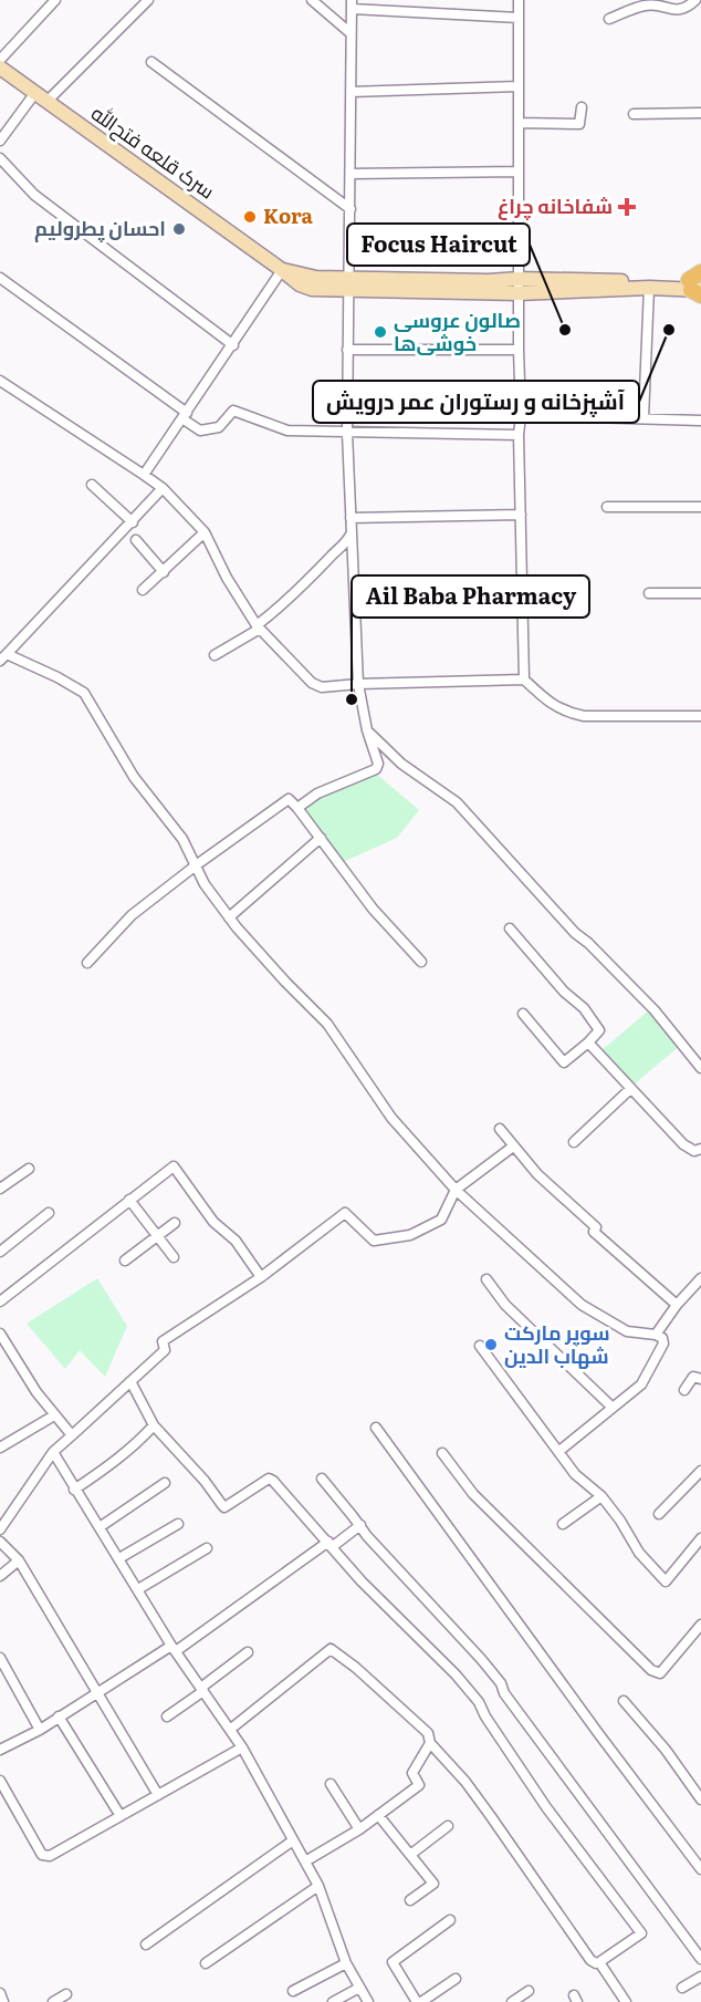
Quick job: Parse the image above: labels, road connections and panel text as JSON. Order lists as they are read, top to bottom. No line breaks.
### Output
{"streets":{"main road":["سرک قلعه فتح‌الله"]},"places":{"health":["شفاخانه چراغ"],"other":["Kora","احسان پطرولیم","Focus Haircut","آشپزخانه و رستوران عمر درویش","صالون عروسی خوشی‌ها","Ail Baba Pharmacy","سوپر مارکت شهاب الدین"]}}
